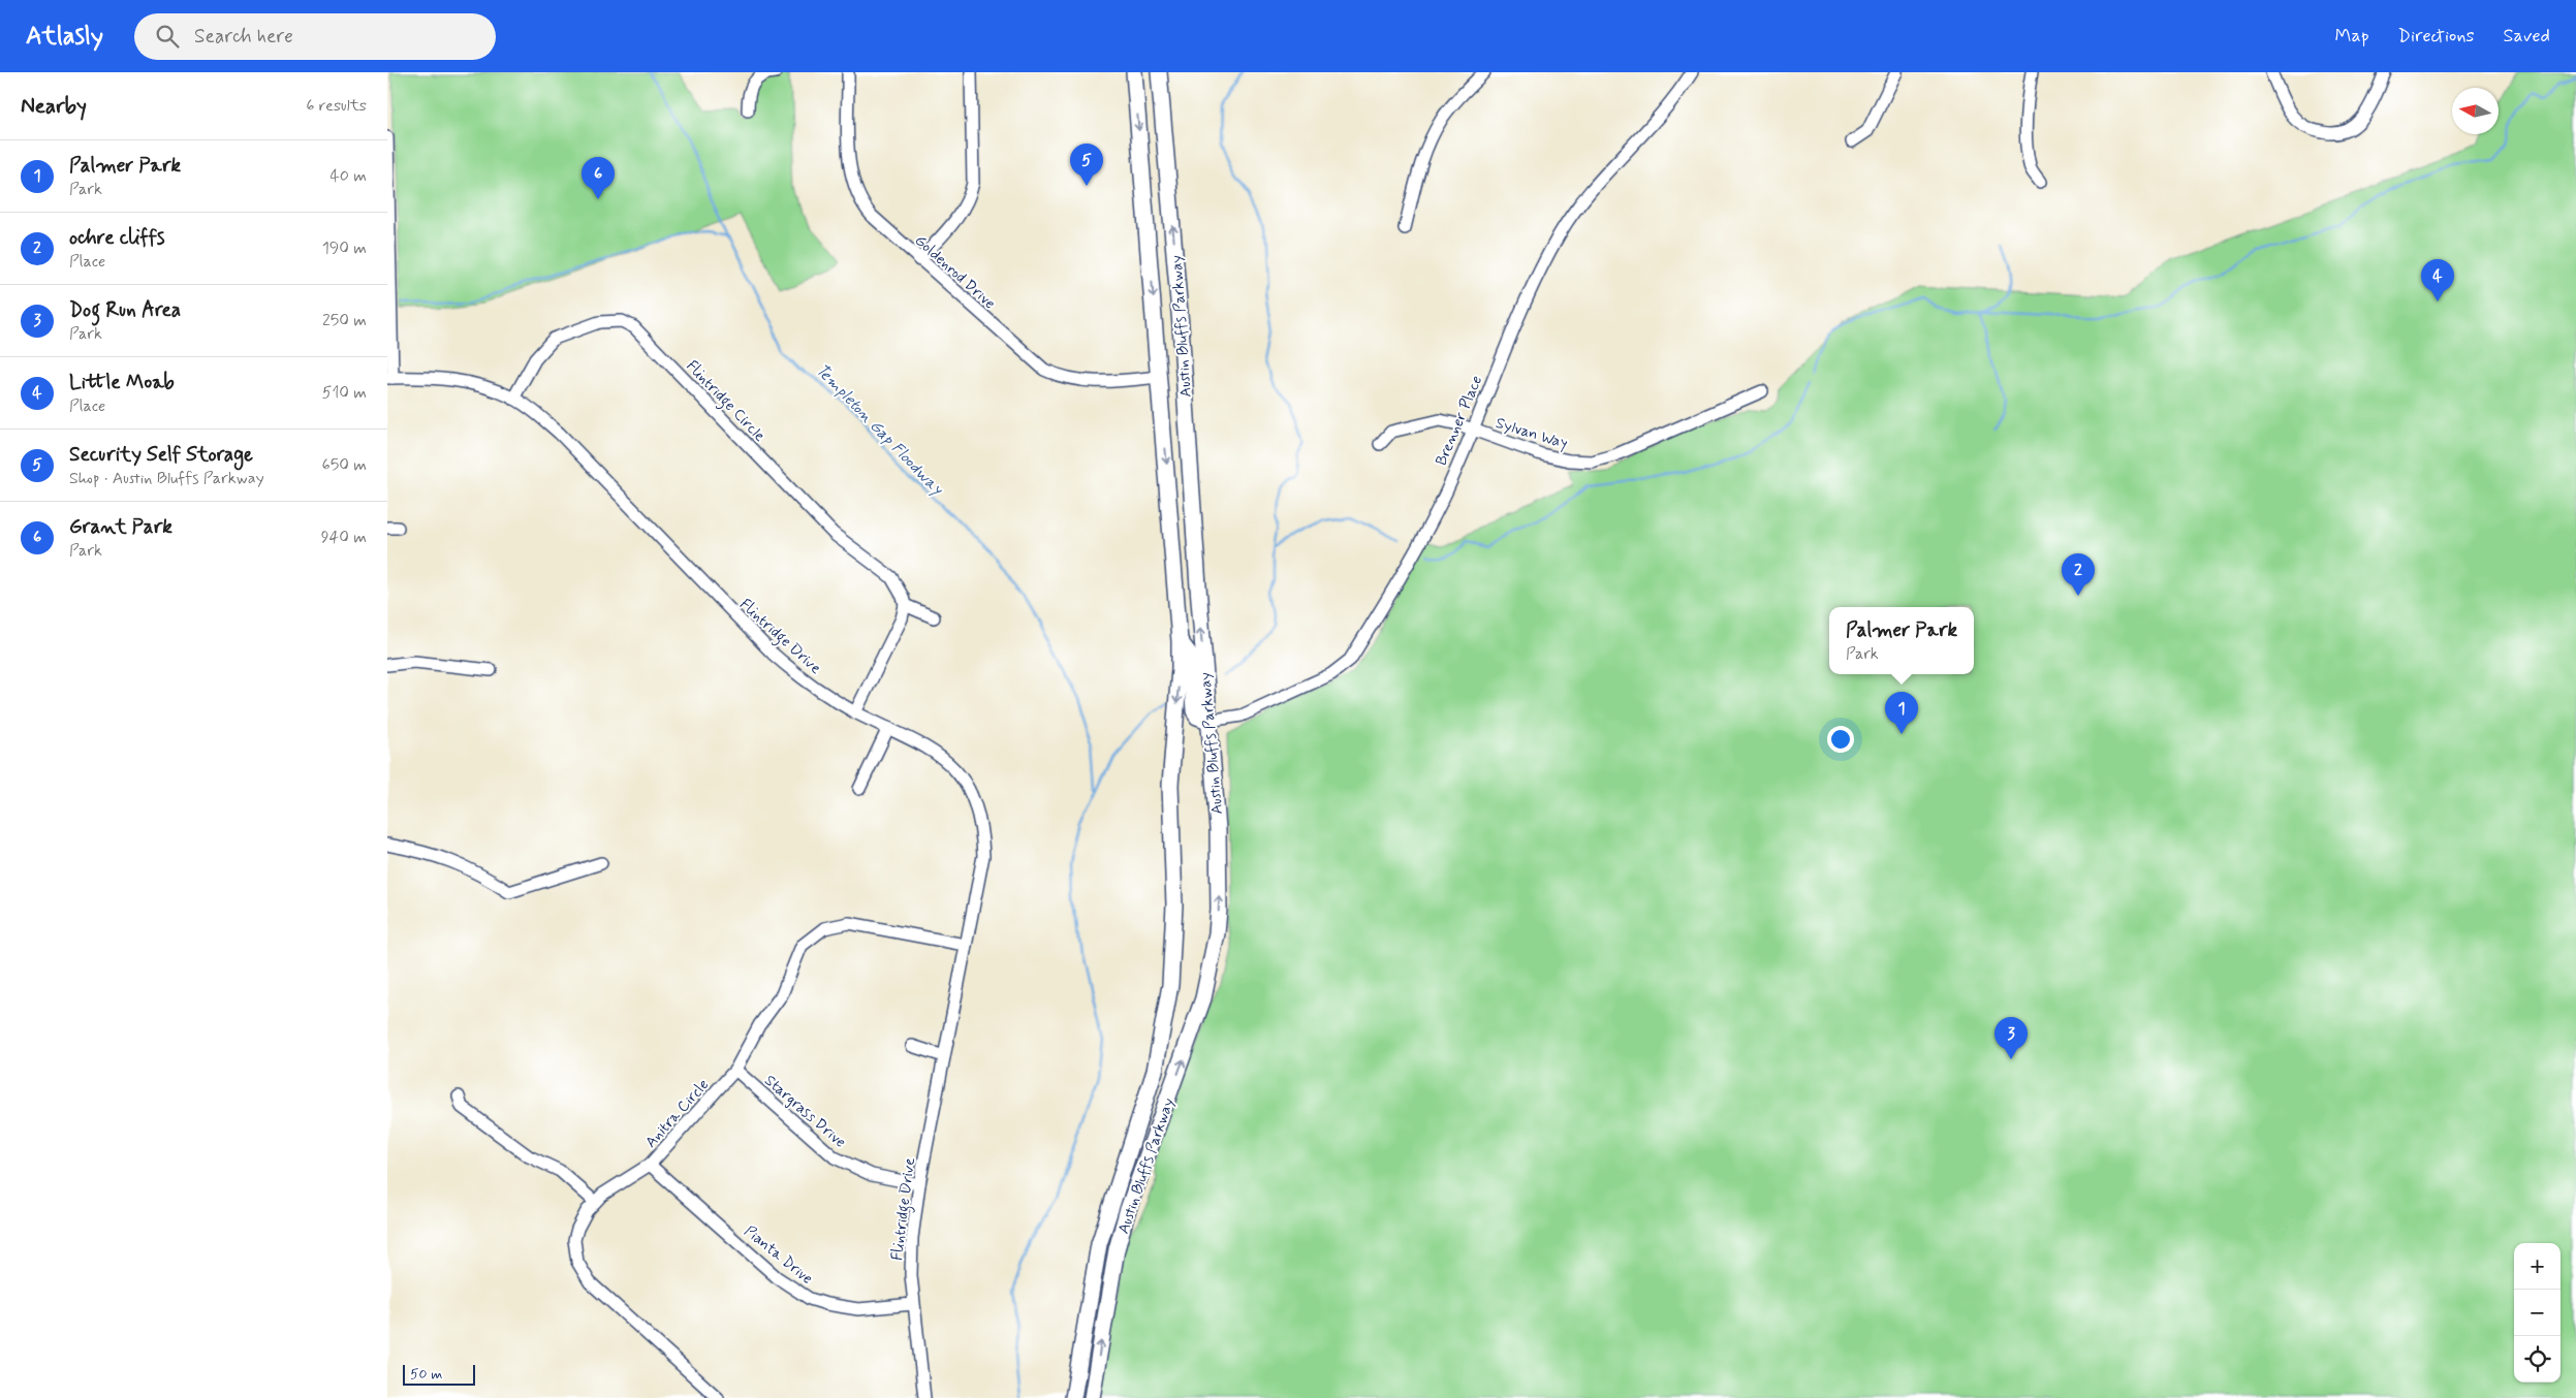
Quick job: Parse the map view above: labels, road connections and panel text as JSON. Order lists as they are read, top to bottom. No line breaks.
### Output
{"streets":{"main road":["Austin Bluffs Parkway"],"street":["Goldenrod Drive","Flintridge Circle","Brenner Place","Sylvan Way","Flintridge Drive","Stargrass Drive","Anitra Circle","Pianta Drive"]},"crossings":[["Goldenrod Drive","Austin Bluffs Parkway"],["Austin Bluffs Parkway","Brenner Place"],["Flintridge Circle","Flintridge Drive"],["Brenner Place","Sylvan Way"],["Flintridge Drive","Stargrass Drive"],["Flintridge Drive","Anitra Circle"],["Flintridge Drive","Pianta Drive"],["Stargrass Drive","Anitra Circle"],["Anitra Circle","Pianta Drive"]],"water":["Templeton Gap Floodway"],"scale_bar":"50 m","north":"left","page":{"header":"Atlasly","search":"Search here","nav":["Map","Directions","Saved"],"heading":["Nearby","6 results"],"list":[{"mark":"1","name":"Palmer Park","note":"Park","value":"40 m"},{"mark":"2","name":"ochre cliffs","note":"Place","value":"190 m"},{"mark":"3","name":"Dog Run Area","note":"Park","value":"250 m"},{"mark":"4","name":"Little Moab","note":"Place","value":"510 m"},{"mark":"5","name":"Security Self Storage","note":"Shop · Austin Bluffs Parkway","value":"650 m"},{"mark":"6","name":"Grant Park","note":"Park","value":"940 m"}],"pins":["5","6","4","2","1","3"],"popup":["Palmer Park","Park"],"map_buttons":["+","−"],"scale":"50 m"}}
